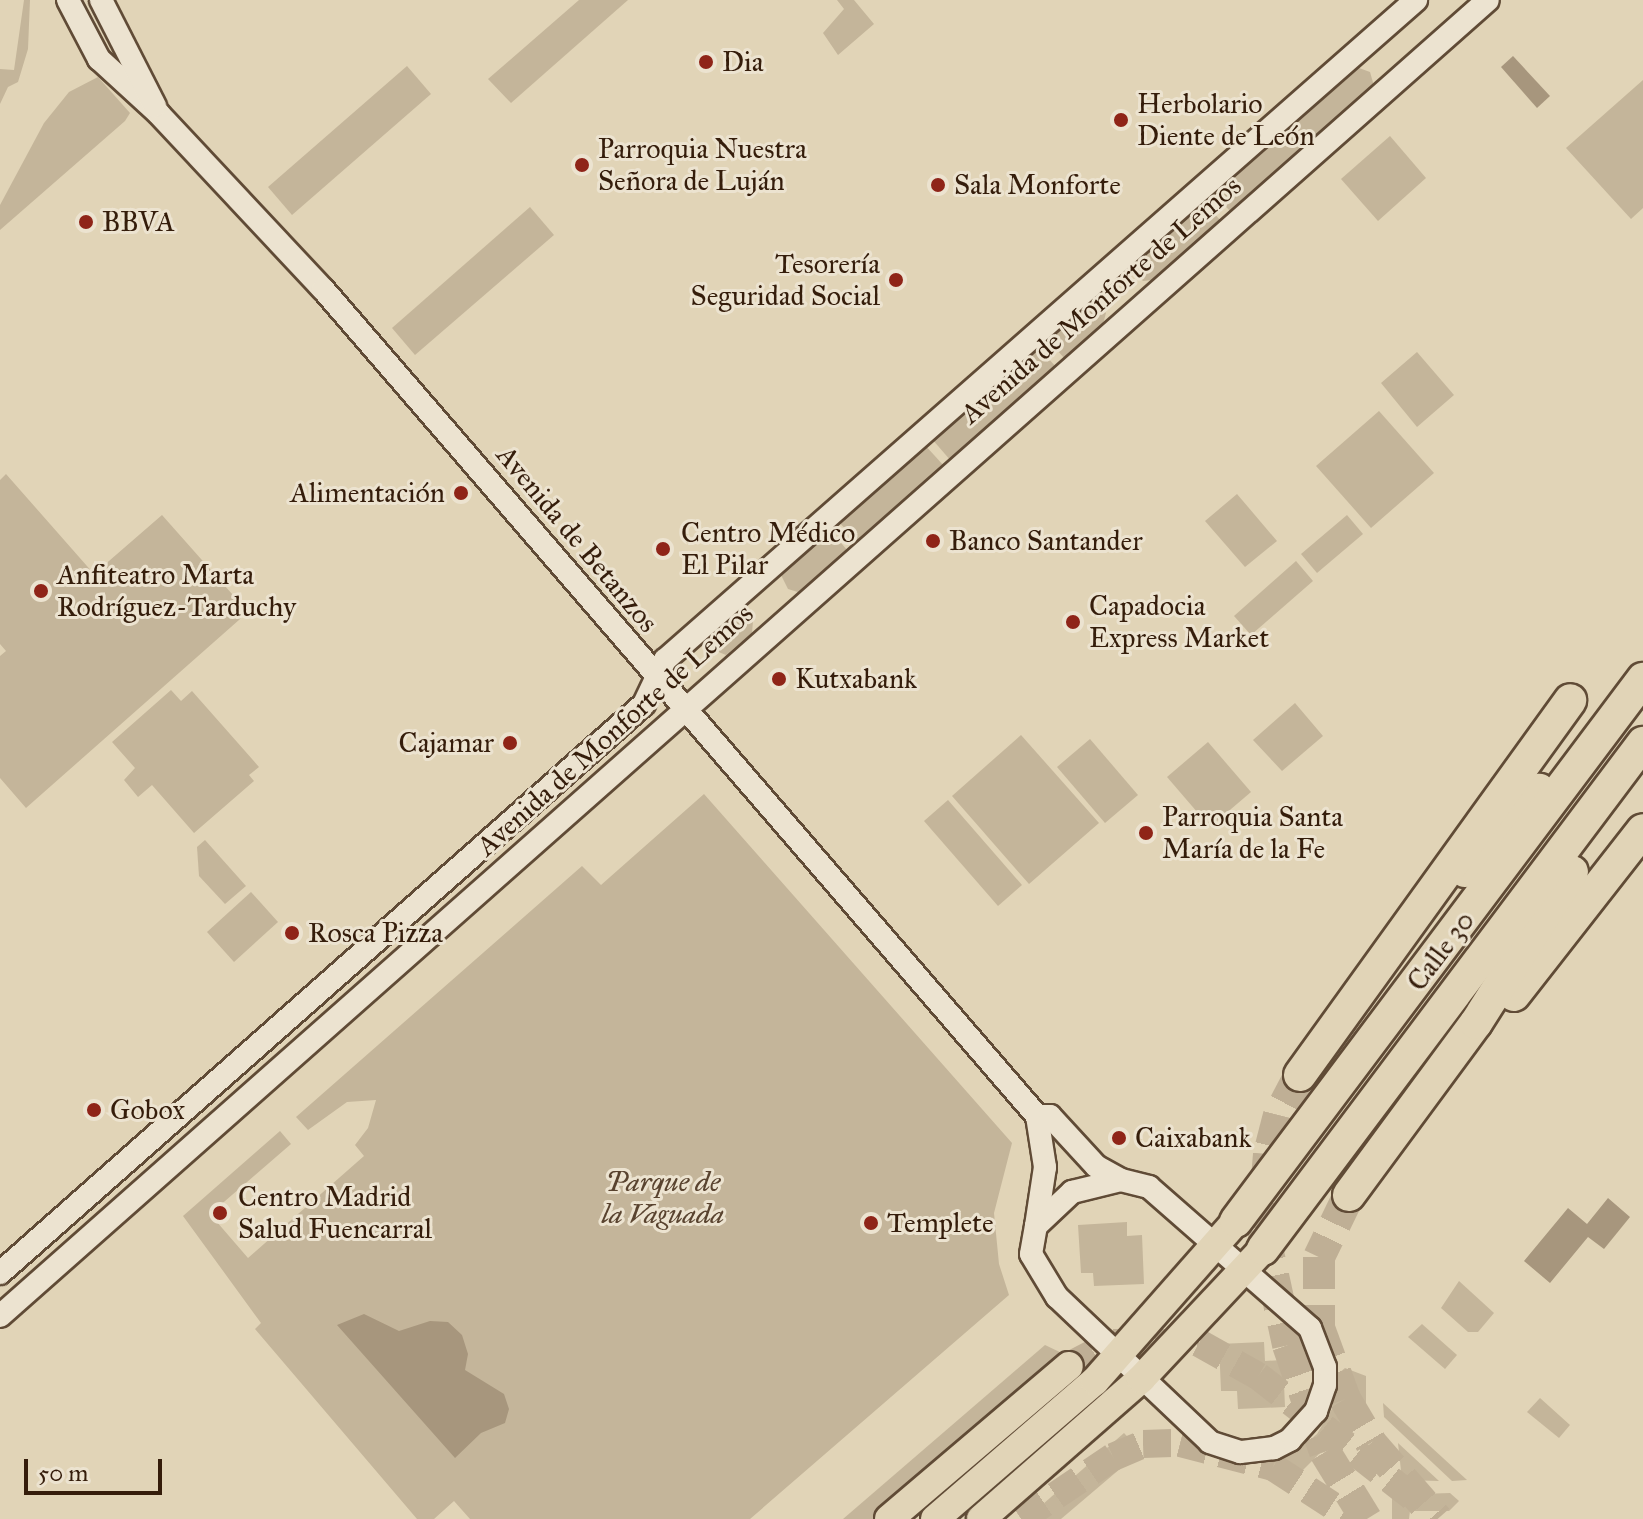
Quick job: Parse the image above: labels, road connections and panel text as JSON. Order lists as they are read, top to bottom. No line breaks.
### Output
{"streets":{"highway":["Calle 30"],"street":["Avenida de Monforte de Lemos","Avenida de Betanzos"]},"crossings":[["Avenida de Monforte de Lemos","Avenida de Betanzos"],["Avenida de Betanzos","Calle 30"]],"parks":["Parque de la Vaguada"],"places":["Dia","Herbolario Diente de León","Parroquia Nuestra Señora de Luján","Sala Monforte","BBVA","Tesorería Seguridad Social","Alimentación","Banco Santander","Centro Médico El Pilar","Anfiteatro Marta Rodríguez-Tarduchy","Capadocia Express Market","Kutxabank","Cajamar","Parroquia Santa María de la Fe","Rosca Pizza","Gobox","Caixabank","Centro Madrid Salud Fuencarral","Templete"],"scale_bar":"50 m"}
